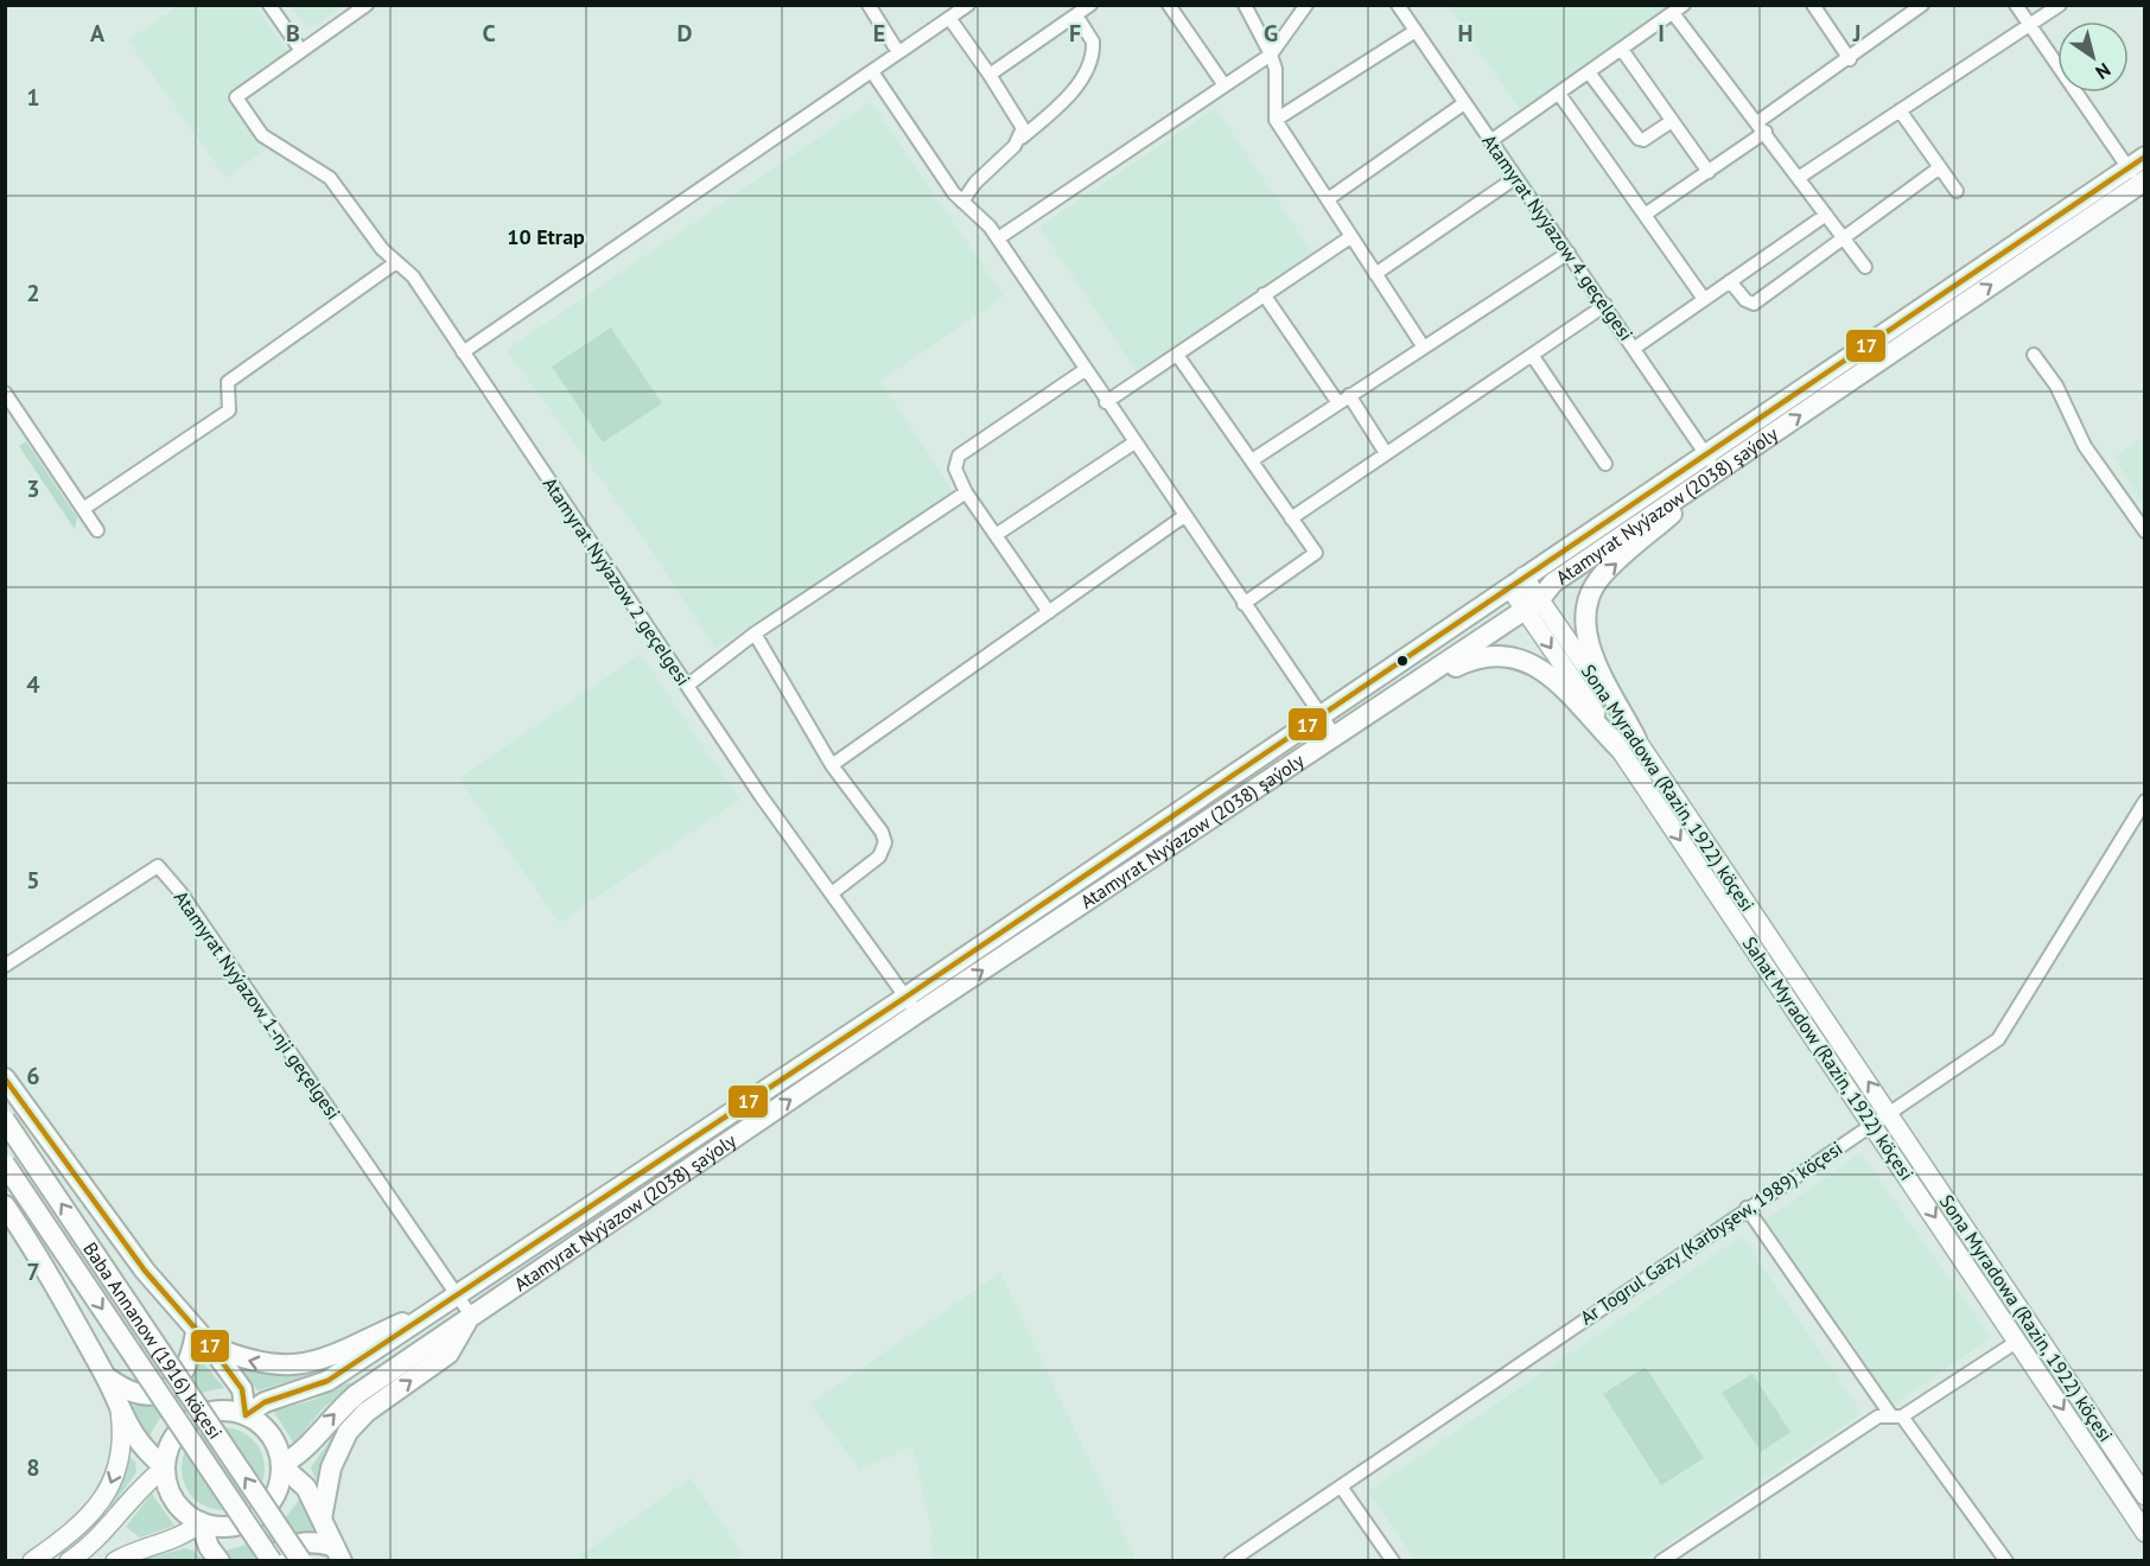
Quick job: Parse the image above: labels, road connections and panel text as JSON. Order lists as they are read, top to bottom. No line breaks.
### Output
{"streets":{"main road":["Atamyrat Nyýazow (2038) şaýoly","Sona Myradowa (Razin, 1922) köçesi","Sahat Myradow (Razin, 1922) köçesi","Baba Annanow (1916) köçesi"],"street":["Atamyrat Nyýazow 4 geçelgesi","Atamyrat Nyýazow 2 geçelgesi","Atamyrat Nyýazow 1-nji geçelgesi","Ar Togrul Gazy (Karbyşew, 1989) köçesi"]},"crossings":[["Atamyrat Nyýazow 4 geçelgesi","Atamyrat Nyýazow (2038) şaýoly"],["Atamyrat Nyýazow (2038) şaýoly","Atamyrat Nyýazow 2 geçelgesi"],["Atamyrat Nyýazow (2038) şaýoly","Sona Myradowa (Razin, 1922) köçesi"],["Atamyrat Nyýazow (2038) şaýoly","Atamyrat Nyýazow 1-nji geçelgesi"],["Sona Myradowa (Razin, 1922) köçesi","Sahat Myradow (Razin, 1922) köçesi"],["Sona Myradowa (Razin, 1922) köçesi","Ar Togrul Gazy (Karbyşew, 1989) köçesi"],["Sahat Myradow (Razin, 1922) köçesi","Ar Togrul Gazy (Karbyşew, 1989) köçesi"]],"one_way":["Sona Myradowa (Razin, 1922) köçesi","Sahat Myradow (Razin, 1922) köçesi"],"districts":["10 Etrap"],"lines":["transit line 17"],"north":"bottom right","grid":{"columns":["A","B","C","D","E","F","G","H","I","J"],"rows":["1","2","3","4","5","6","7","8"]}}
